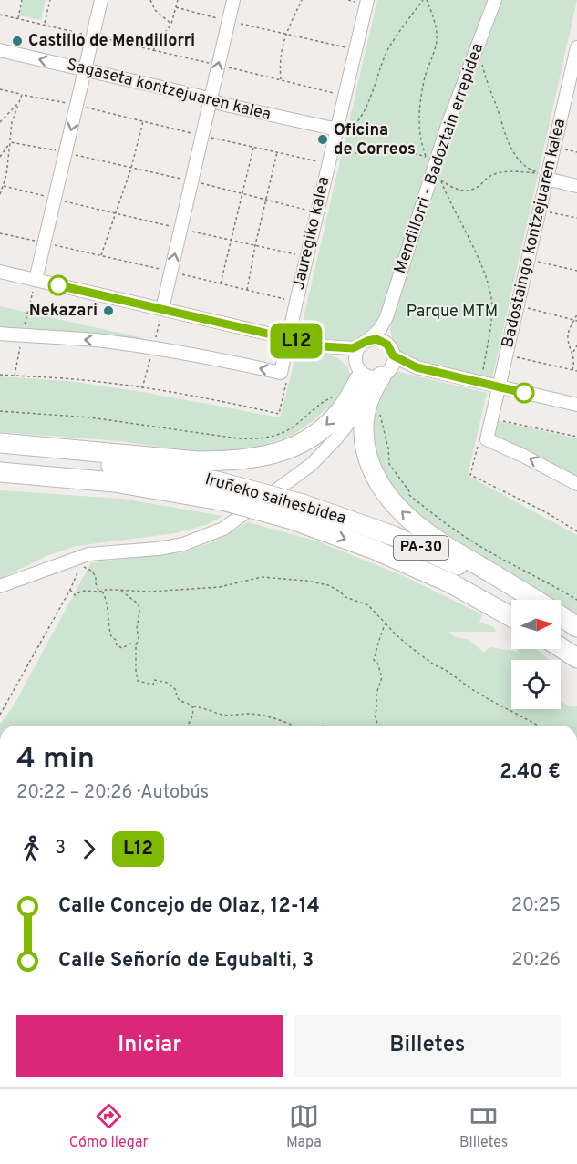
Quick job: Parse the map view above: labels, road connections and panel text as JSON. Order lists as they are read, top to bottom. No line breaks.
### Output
{"streets":{"highway":["Iruñeko saihesbidea","PA-30"],"street":["Sagaseta kontzejuaren kalea","Mendillorri - Badoztain errepidea","Jauregiko kalea","Badostaingo kontzejuaren kalea"]},"crossings":[["Sagaseta kontzejuaren kalea","Jauregiko kalea"]],"parks":["Parque MTM"],"places":["Castillo de Mendillorri","Oficina de Correos","Nekazari"],"lines":["bus line L12"],"north":"right","page":{"on_map":"L12","heading":["4 min","20:22 – 20:26 · Autobús","2.40 €"],"legs":["3","L12"],"list":[{"name":"Calle Concejo de Olaz, 12-14","value":"20:25"},{"name":"Calle Señorío de Egubalti, 3","value":"20:26"}],"buttons":["Iniciar","Billetes"],"tabs":["Cómo llegar","Mapa","Billetes"]}}
